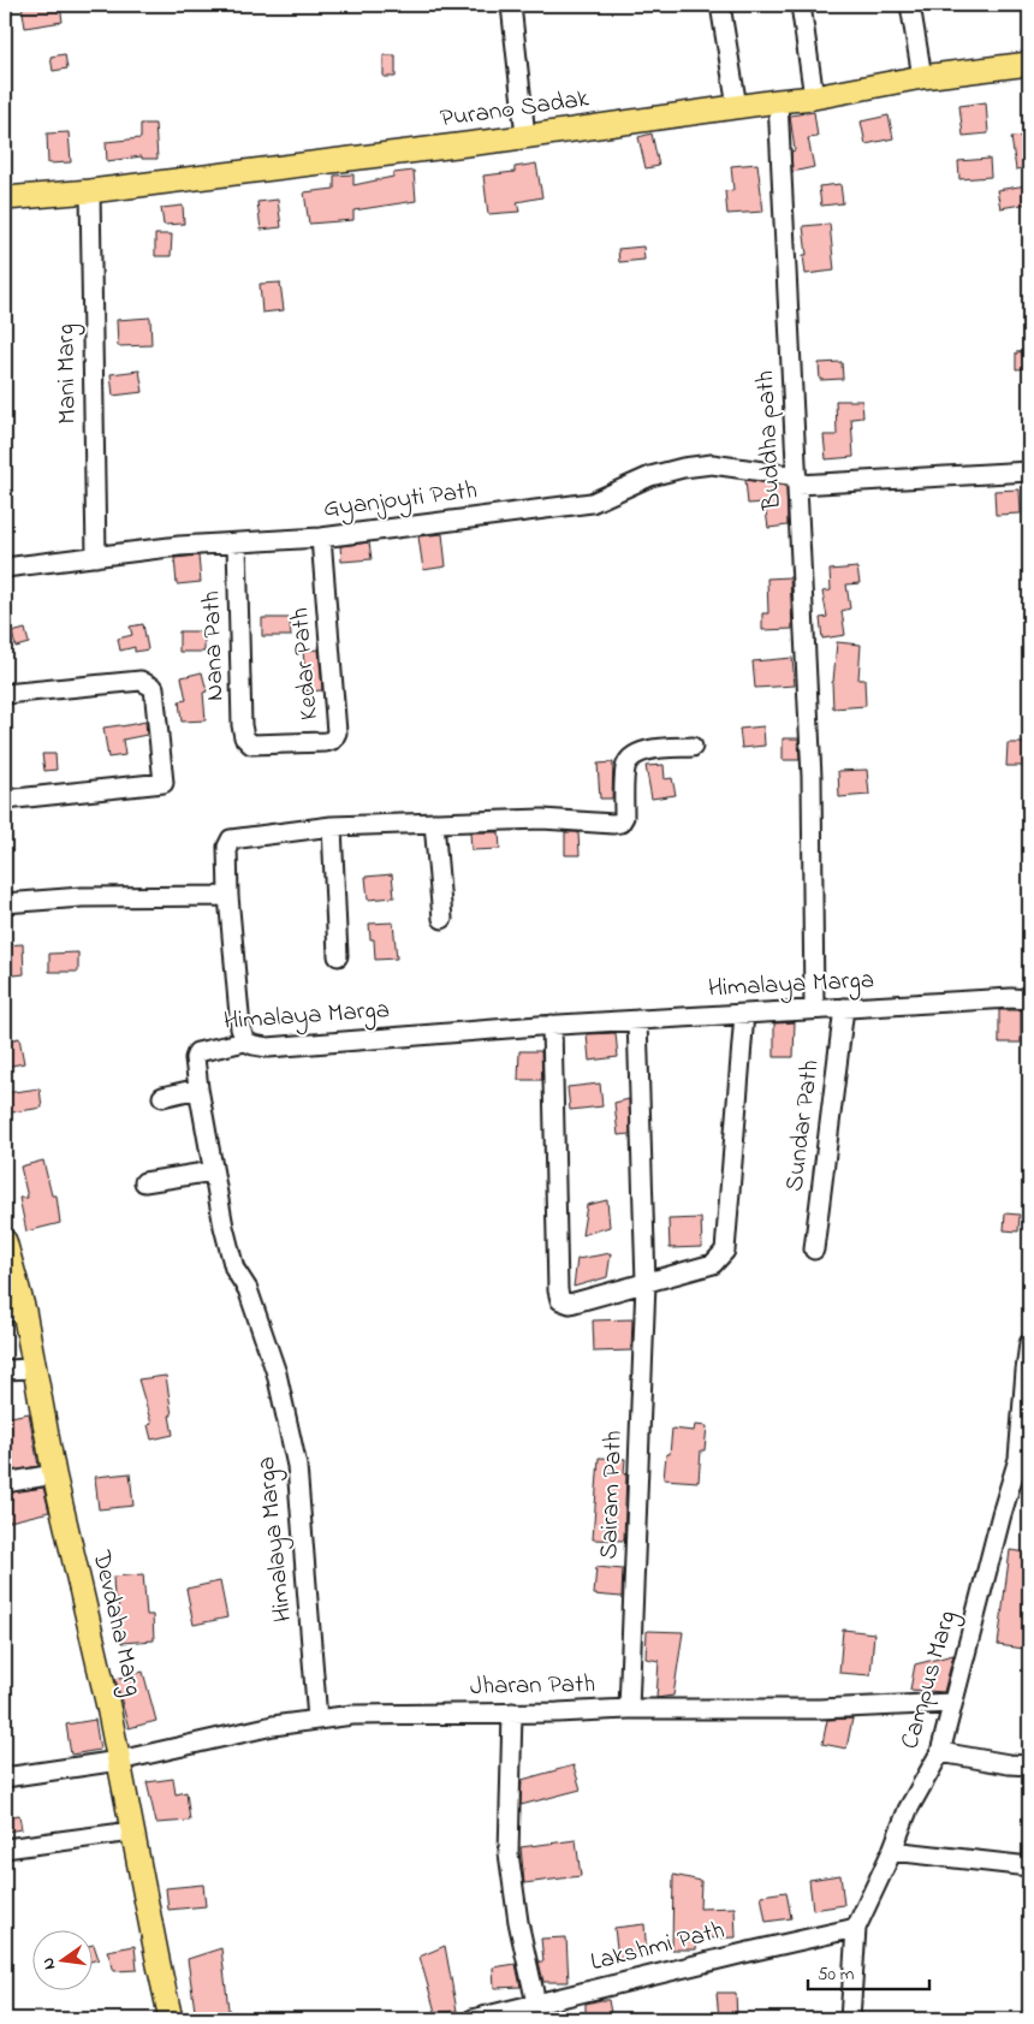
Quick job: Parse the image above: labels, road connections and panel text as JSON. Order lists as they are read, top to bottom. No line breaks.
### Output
{"streets":{"main road":["Purano Sadak","Devdaha Marg"],"street":["Mani Marg","Buddha path","Gyanjoyti Path","Nana Path","Kedar Path","Himalaya Marga","Sundar Path","Sairam Path","Campus Marg","Jharan Path","Lakshmi Path"]},"crossings":[["Purano Sadak","Mani Marg"],["Purano Sadak","Buddha path"],["Mani Marg","Gyanjoyti Path"],["Buddha path","Gyanjoyti Path"],["Buddha path","Himalaya Marga"],["Gyanjoyti Path","Nana Path"],["Gyanjoyti Path","Kedar Path"],["Nana Path","Kedar Path"],["Himalaya Marga","Sundar Path"],["Himalaya Marga","Sairam Path"],["Himalaya Marga","Jharan Path"],["Sairam Path","Jharan Path"],["Devdaha Marg","Jharan Path"],["Campus Marg","Jharan Path"],["Campus Marg","Lakshmi Path"]],"scale_bar":"50 m","north":"left"}
